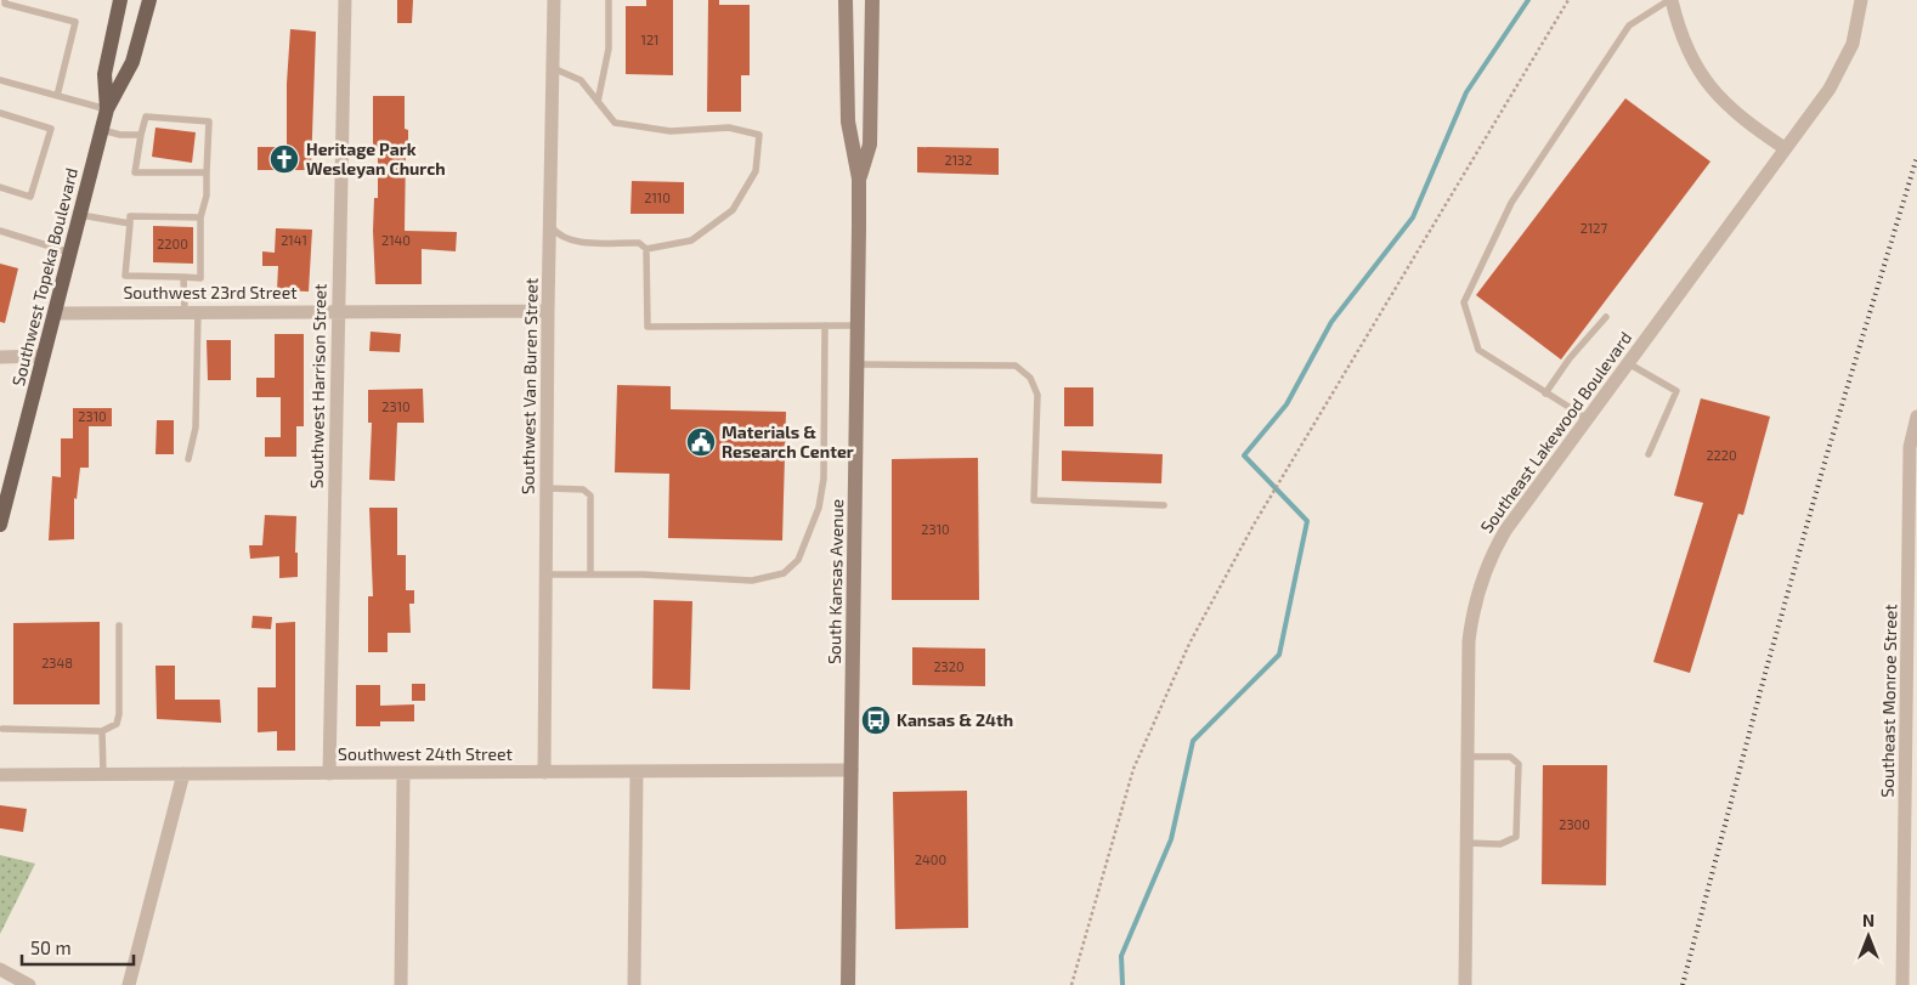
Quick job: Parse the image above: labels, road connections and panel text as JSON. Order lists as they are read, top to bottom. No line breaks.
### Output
{"streets":{"main road":["Southwest Topeka Boulevard","South Kansas Avenue"],"street":["Southwest 23rd Street","Southwest Harrison Street","Southwest Van Buren Street","Southeast Lakewood Boulevard","Southeast Monroe Street","Southwest 24th Street"]},"crossings":[["Southwest Topeka Boulevard","Southwest 23rd Street"],["Southwest 23rd Street","Southwest Harrison Street"],["Southwest 23rd Street","Southwest Van Buren Street"],["Southwest Harrison Street","Southwest 24th Street"],["Southwest Van Buren Street","Southwest 24th Street"],["South Kansas Avenue","Southwest 24th Street"]],"places":{"church":["Heritage Park Wesleyan Church"],"public building":["Materials & Research Center"],"bus stop":["Kansas & 24th"]},"house_numbers":["121","2132","2110","2127","2141","2140","2200","2310","2310","2220","2310","2348","2320","2300","2400"],"scale_bar":"50 m","north":"top"}
